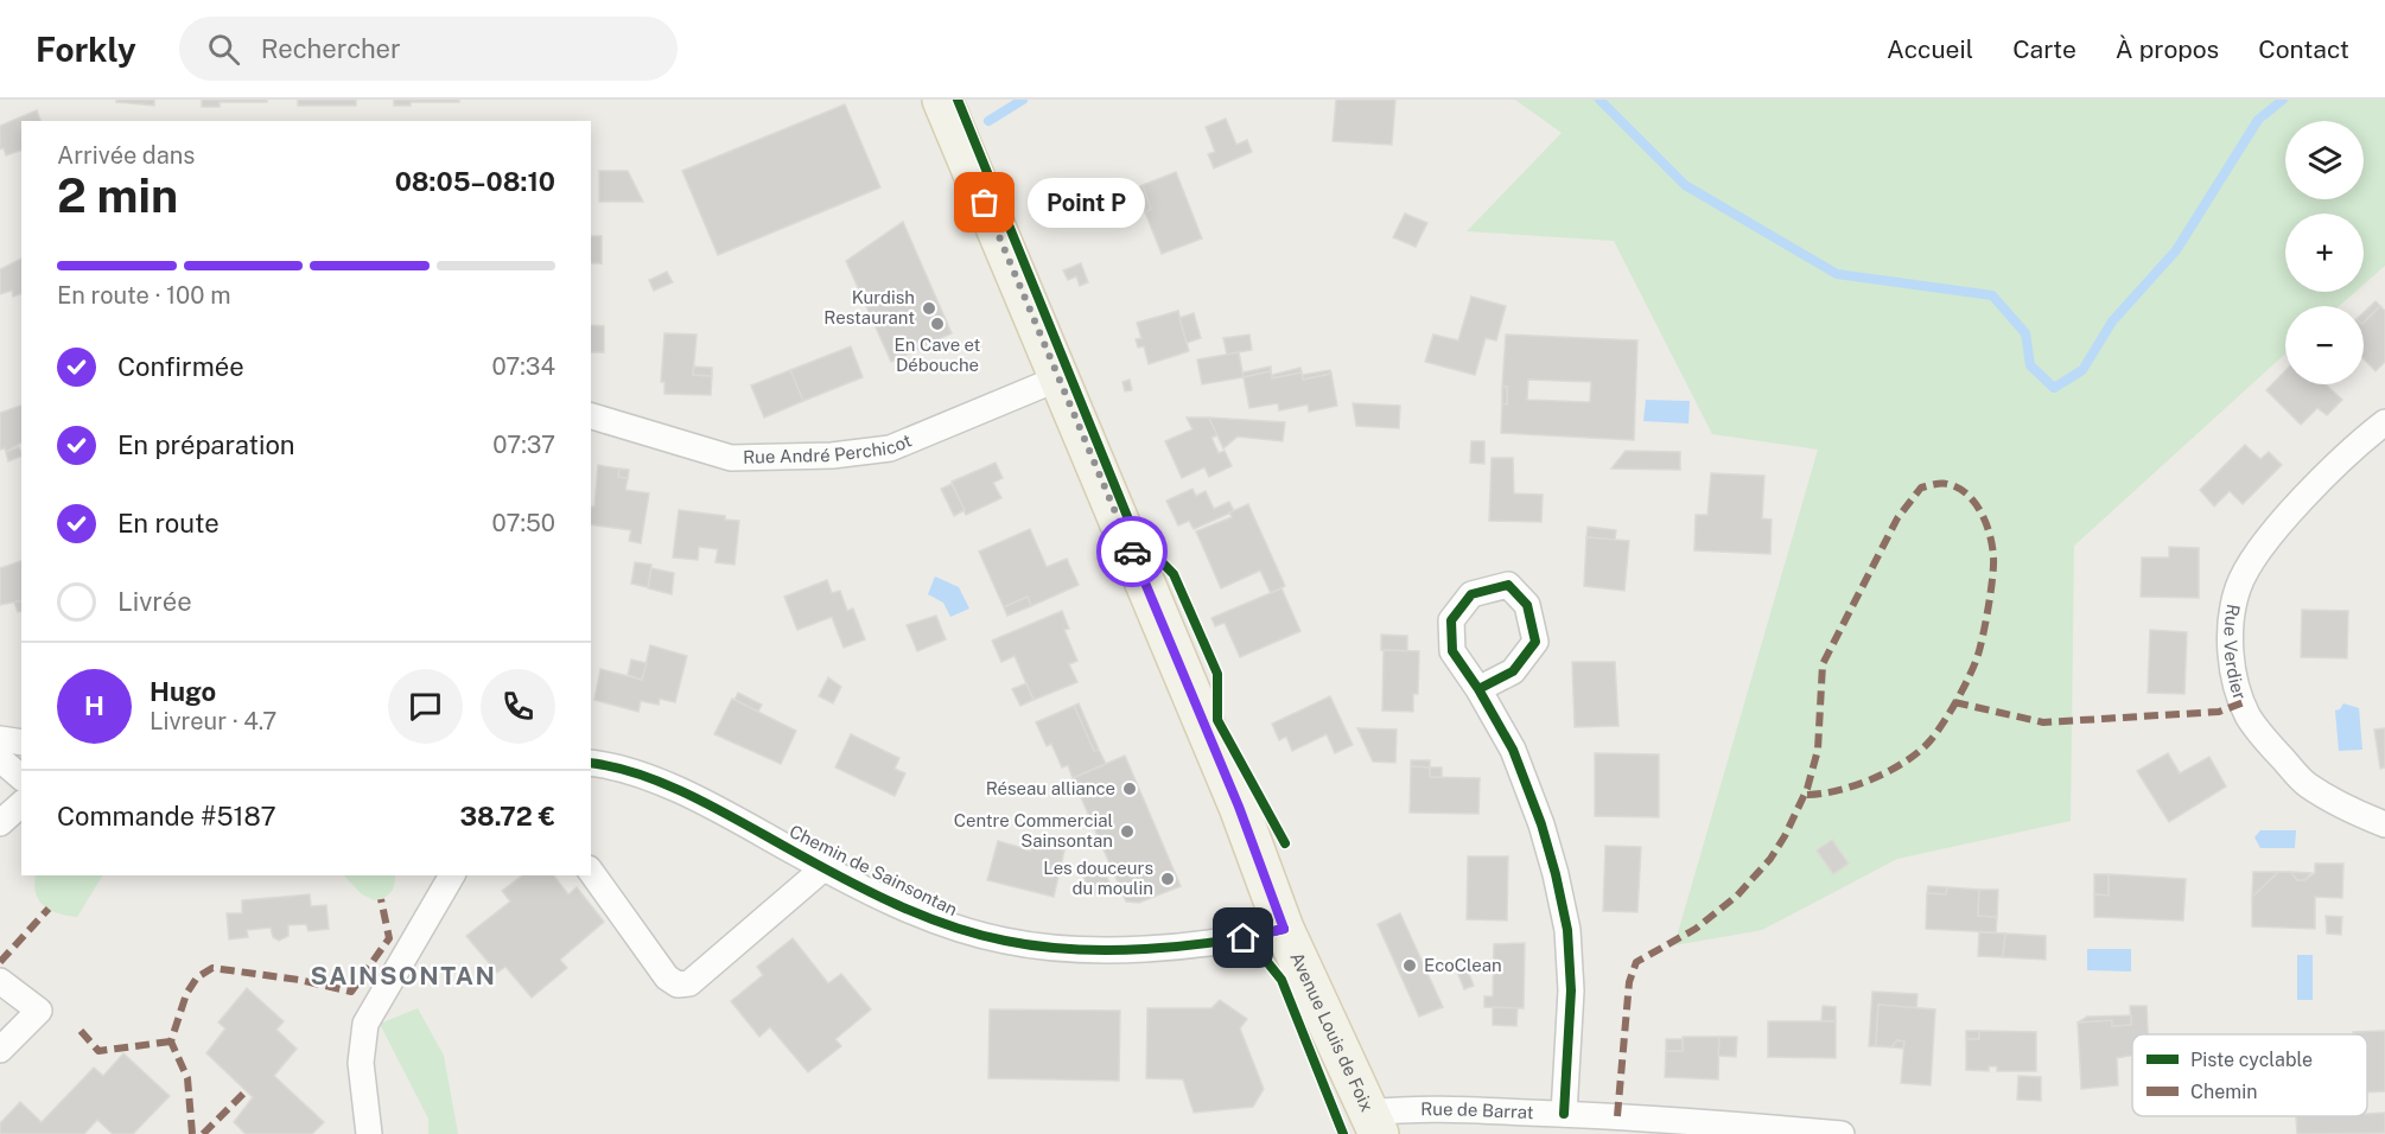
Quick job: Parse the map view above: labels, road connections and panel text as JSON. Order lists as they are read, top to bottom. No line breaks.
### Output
{"streets":{"main road":["Avenue Louis de Foix"],"street":["Rue André Perchicot","Rue Verdier","Chemin de Sainsontan","Rue de Barrat"]},"crossings":[["Rue André Perchicot","Avenue Louis de Foix"],["Chemin de Sainsontan","Avenue Louis de Foix"],["Avenue Louis de Foix","Rue de Barrat"]],"districts":["SAINSONTAN"],"places":["Point P","Kurdish Restaurant","En Cave et Débouche","Réseau alliance","Centre Commercial Sainsontan","Les douceurs du moulin","EcoClean"],"legend":["Piste cyclable","Chemin"],"page":{"header":"Forkly","search":"Rechercher","nav":["Accueil","Carte","À propos","Contact"],"map_buttons":["+","−"],"heading":["2 min","Arrivée dans","08:05–08:10"],"panel":["Hugo","Livreur · 4.7","Commande #5187","38.72 €"],"bubble":"Point P","bar":"En route · 100 m","list":[["Confirmée","07:34"],["En préparation","07:37"],["En route","07:50"],"Livrée"],"round":"H"}}
